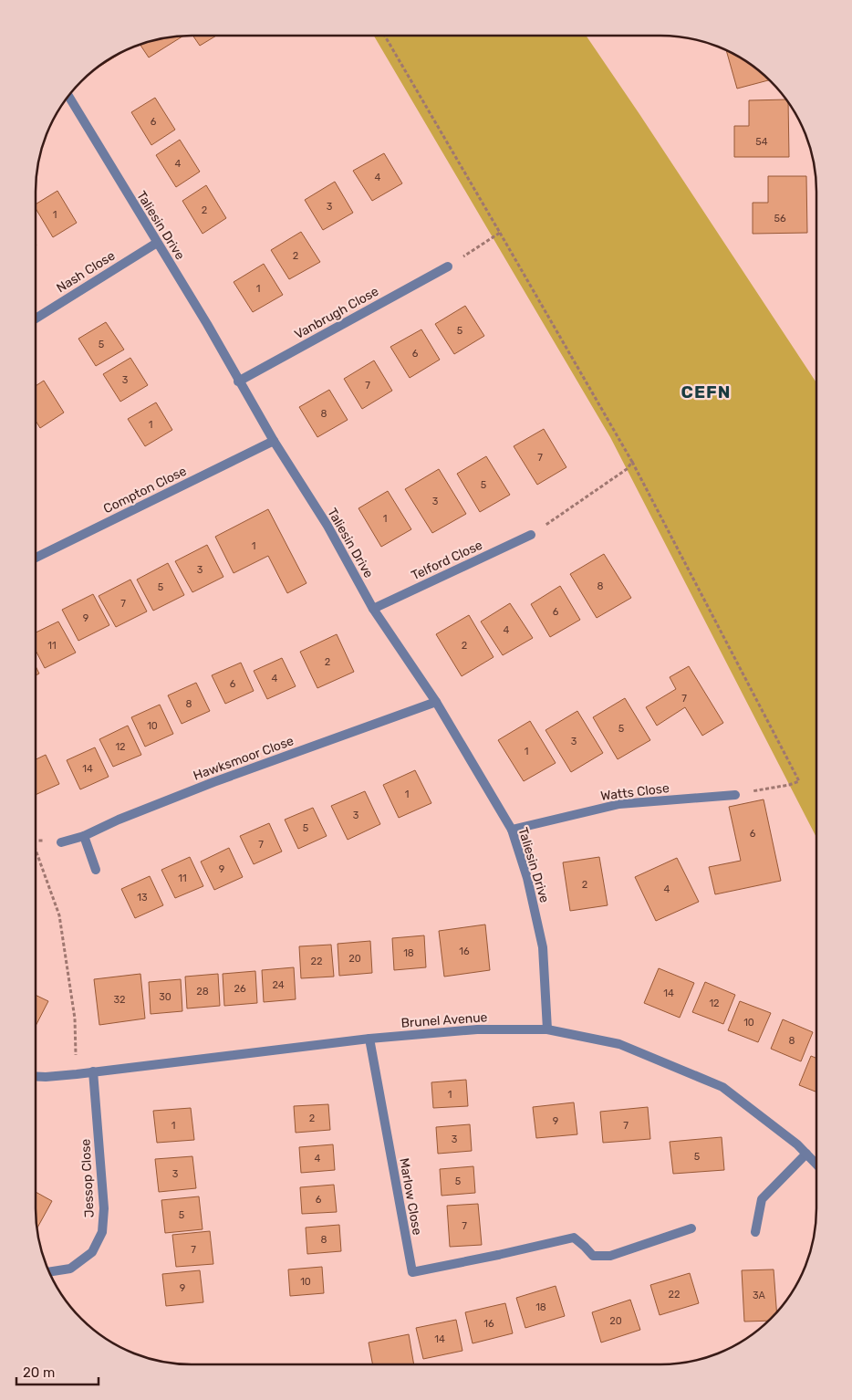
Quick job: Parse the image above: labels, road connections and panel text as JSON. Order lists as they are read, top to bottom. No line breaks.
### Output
{"streets":{"street":["Taliesin Drive","Nash Close","Vanbrugh Close","Compton Close","Telford Close","Hawksmoor Close","Watts Close","Brunel Avenue","Jessop Close","Marlow Close"]},"crossings":[["Taliesin Drive","Nash Close"],["Taliesin Drive","Vanbrugh Close"],["Taliesin Drive","Compton Close"],["Taliesin Drive","Telford Close"],["Taliesin Drive","Hawksmoor Close"],["Taliesin Drive","Watts Close"],["Taliesin Drive","Brunel Avenue"],["Brunel Avenue","Jessop Close"],["Brunel Avenue","Marlow Close"]],"districts":["CEFN"],"house_numbers":["6","54","4","4","3","2","1","56","2","1","5","5","6","3","7","8","1","7","5","3","1","1","3","8","5","7","6","9","4","11","2","2","4","6","7","8","10","5","3","12","1","14","1","3","5","6","7","9","11","2","4","13","16","18","20","22","24","26","28","14","30","32","12","10","8","1","2","9","1","7","3","5","4","3","5","6","5","7","8","7","10","9","22","3A","18","20","16","14"],"scale_bar":"20 m"}
